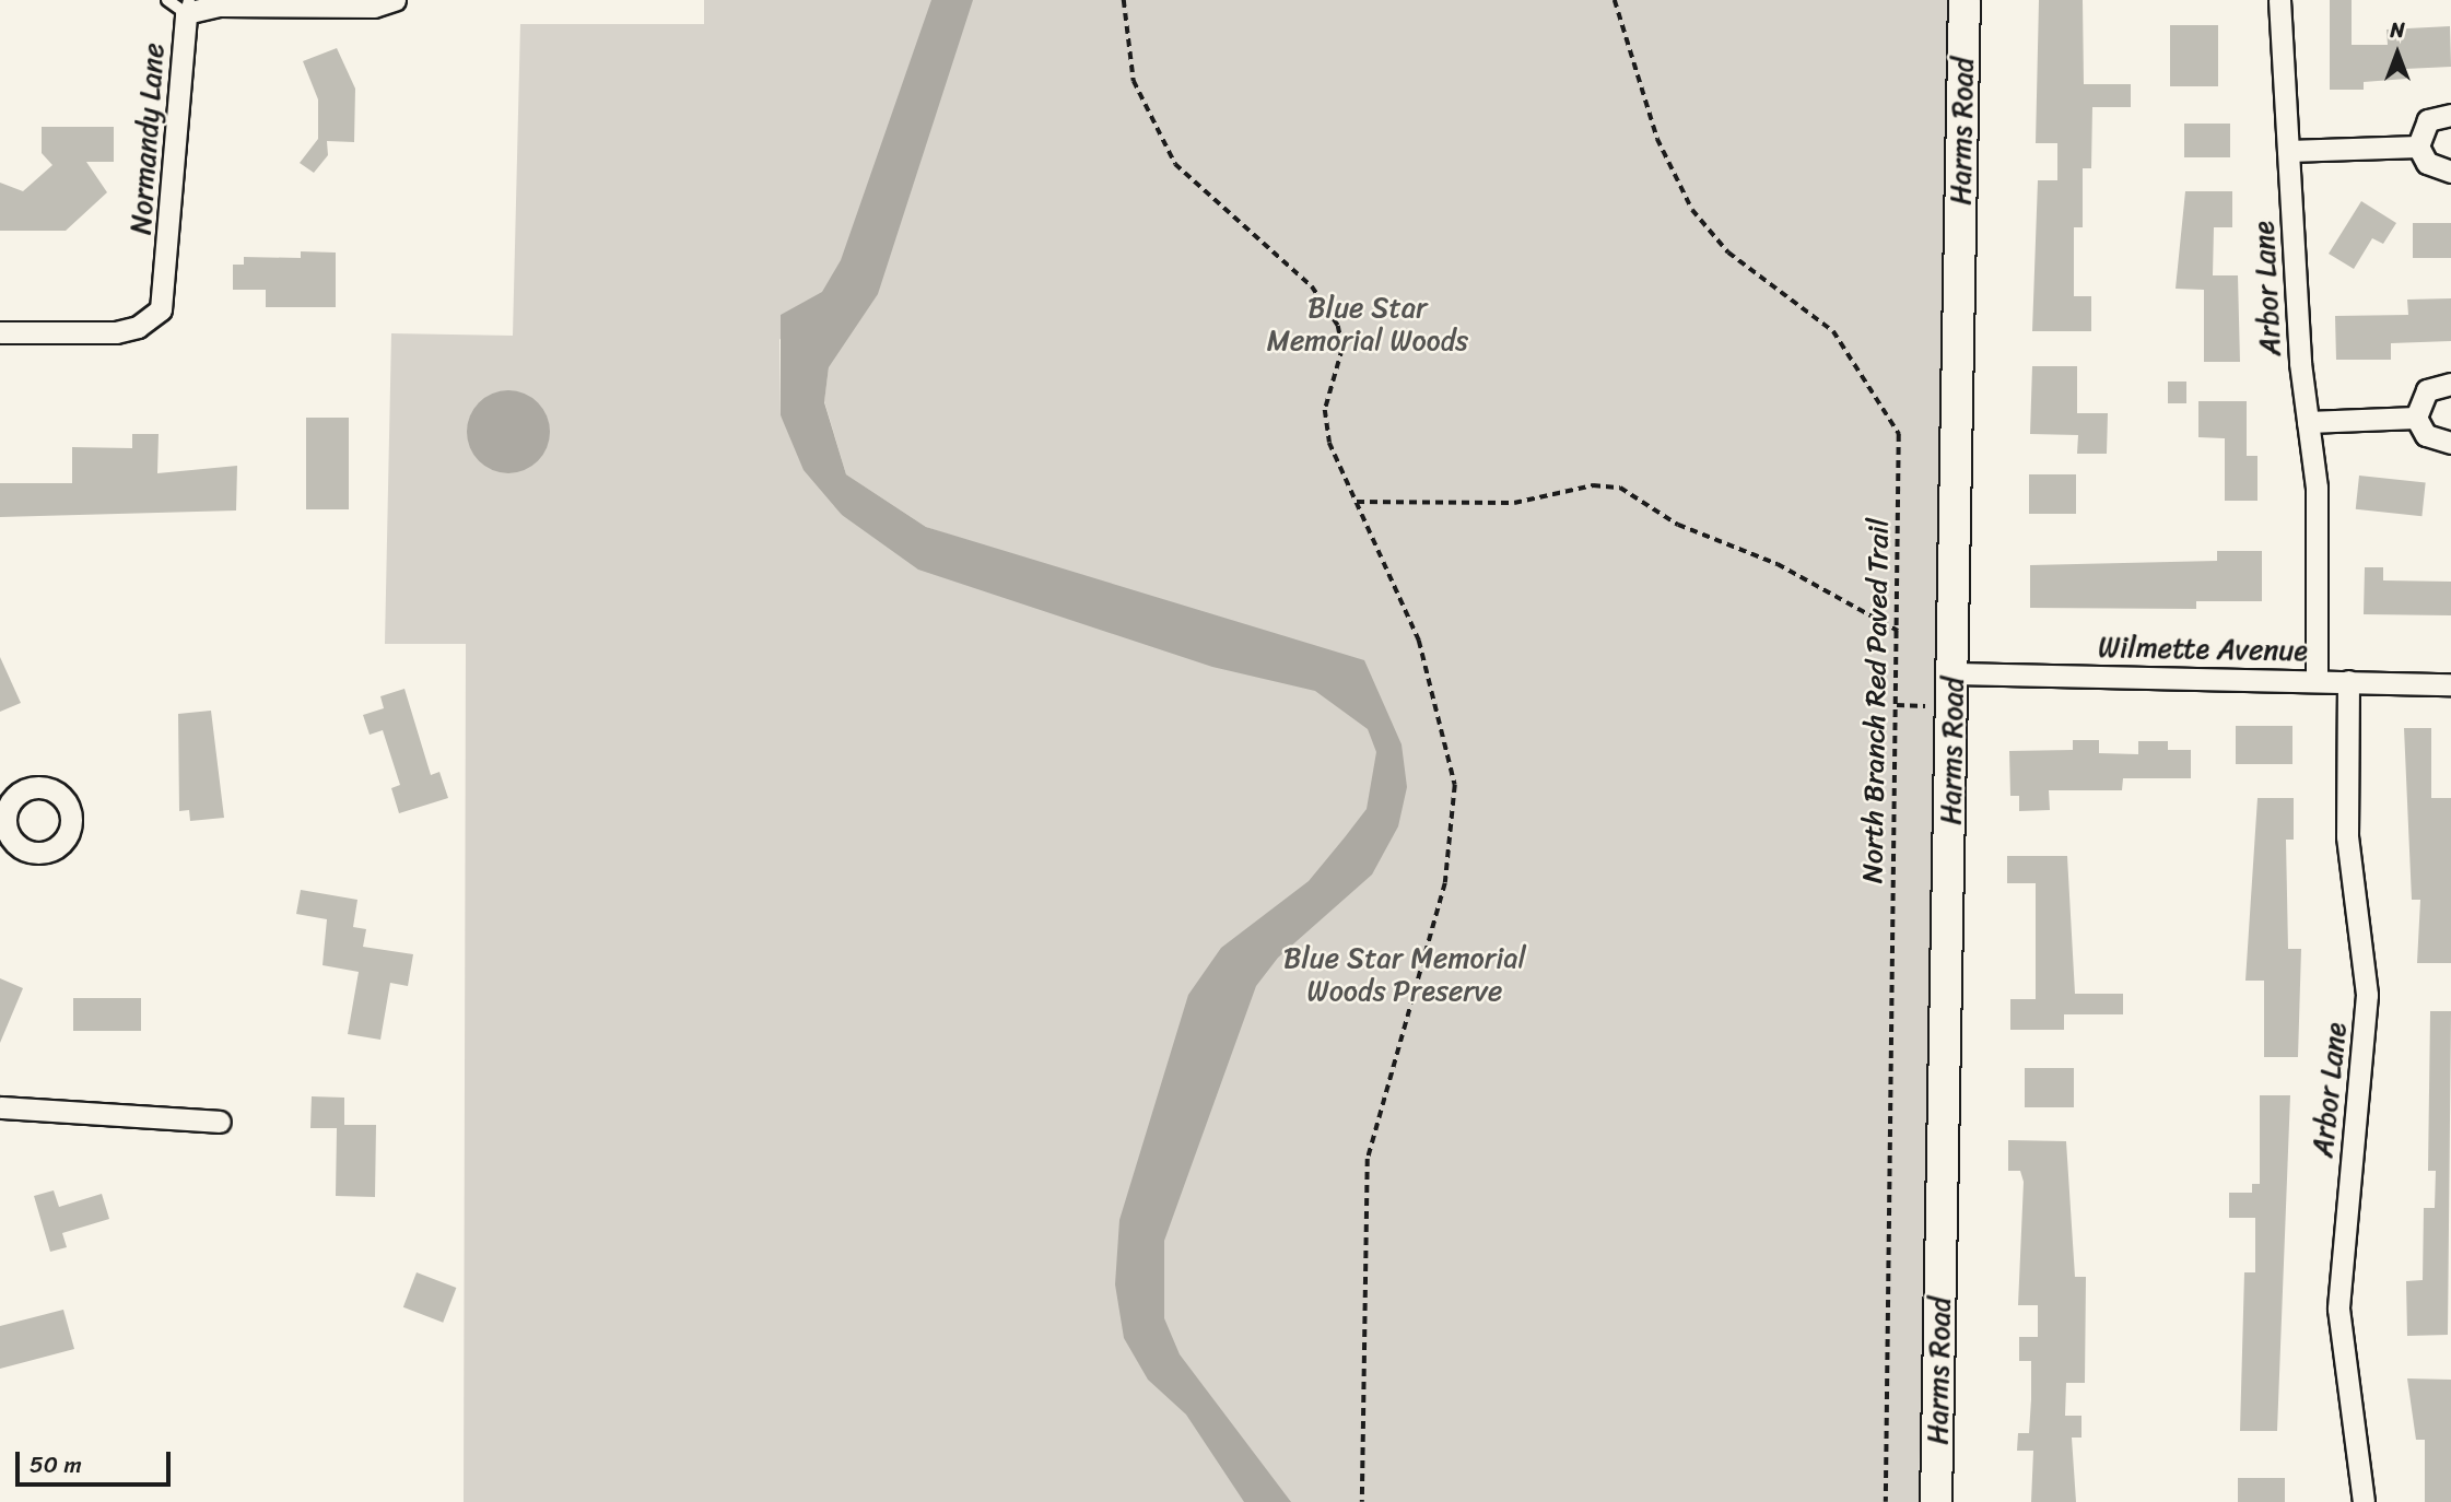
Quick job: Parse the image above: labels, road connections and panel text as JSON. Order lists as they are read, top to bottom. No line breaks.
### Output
{"streets":{"main road":["Harms Road"],"street":["Normandy Lane","Arbor Lane","Wilmette Avenue"],"path":["North Branch Red Paved Trail"]},"crossings":[["Harms Road","Wilmette Avenue"],["Arbor Lane","Wilmette Avenue"]],"parks":["Blue Star Memorial Woods","Blue Star Memorial Woods Preserve"],"scale_bar":"50 m","north":"top"}
